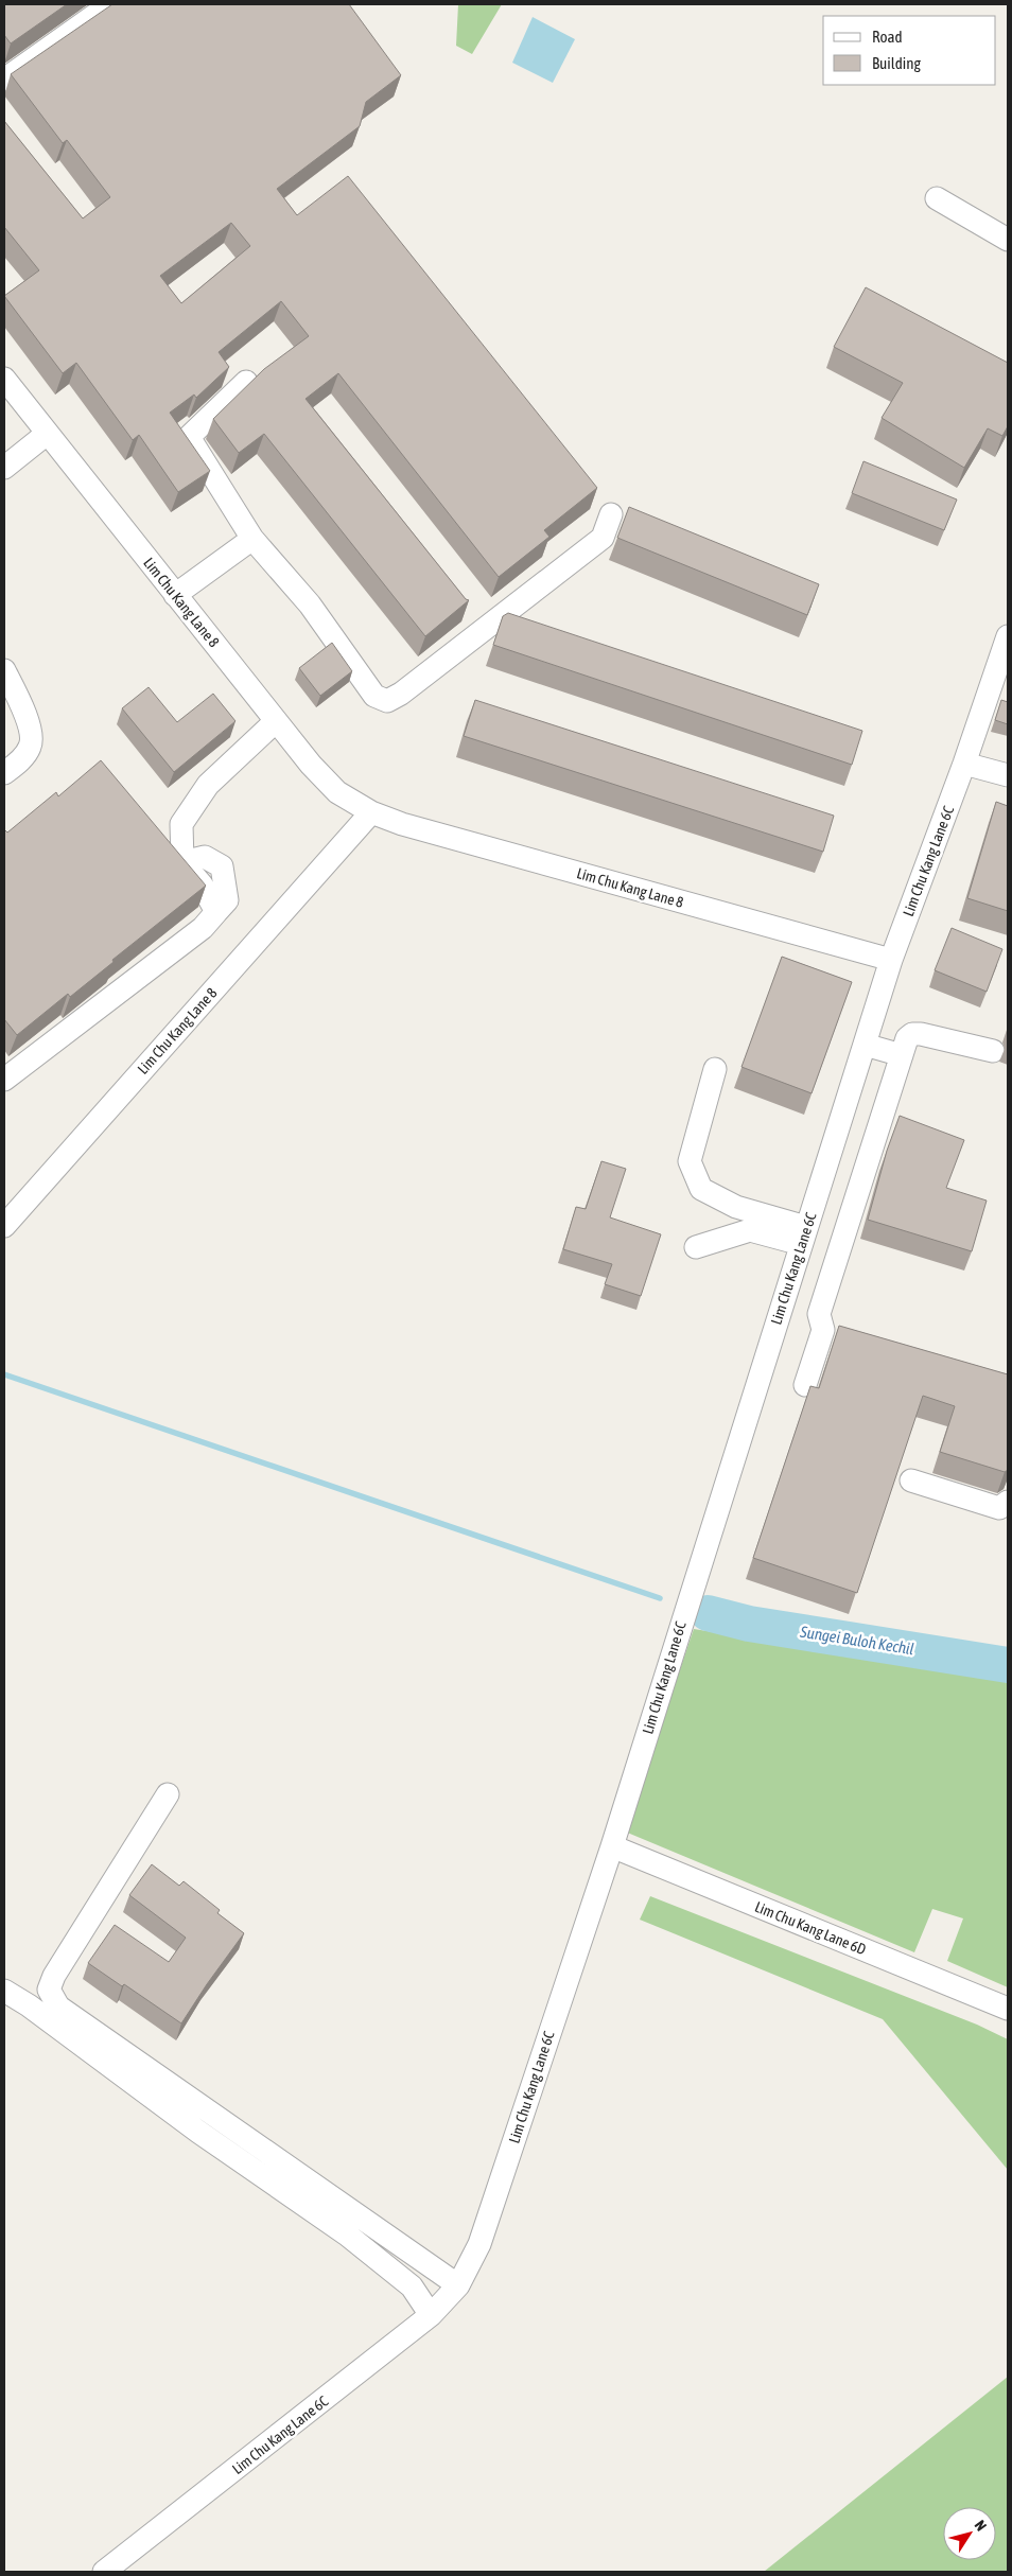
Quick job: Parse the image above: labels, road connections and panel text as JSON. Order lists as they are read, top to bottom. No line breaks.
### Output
{"streets":{"street":["Lim Chu Kang Lane 8","Lim Chu Kang Lane 6C","Lim Chu Kang Lane 6D"]},"crossings":[["Lim Chu Kang Lane 8","Lim Chu Kang Lane 6C"],["Lim Chu Kang Lane 6C","Lim Chu Kang Lane 6D"]],"water":["Sungei Buloh Kechil"],"legend":["Road","Building"],"north":"top right"}
